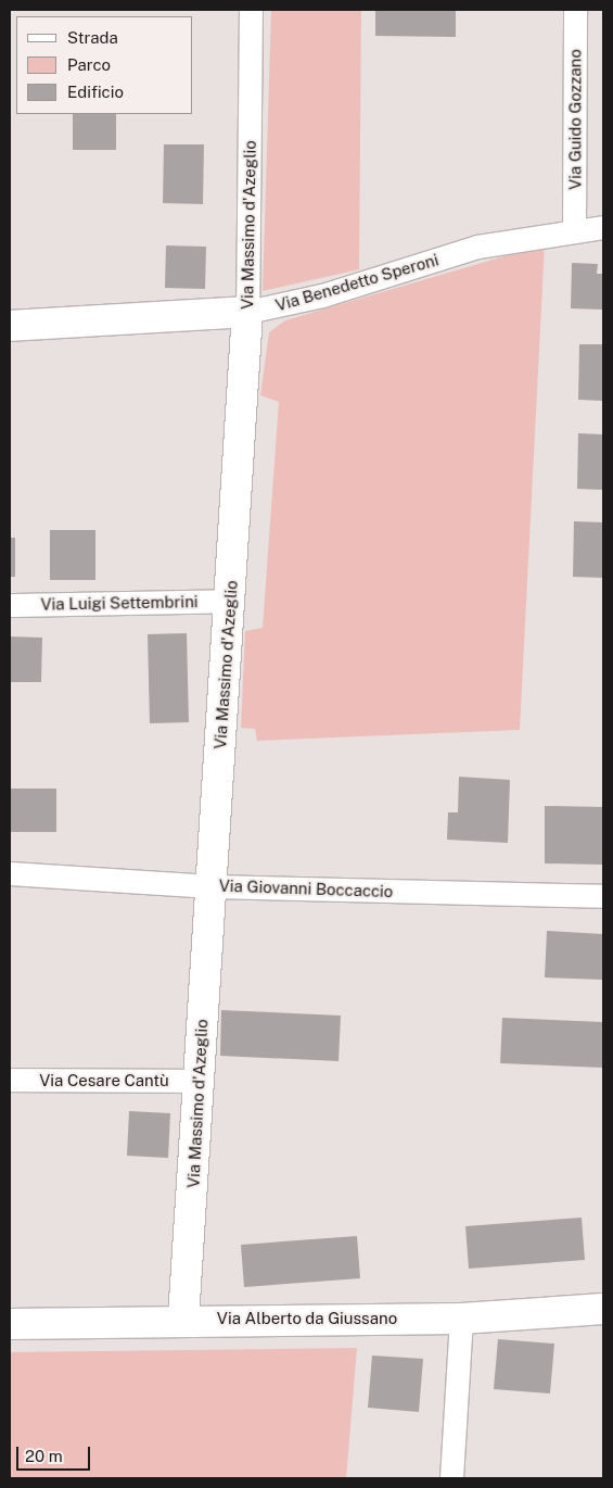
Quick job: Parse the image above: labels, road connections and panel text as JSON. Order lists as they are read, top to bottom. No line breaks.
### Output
{"streets":{"street":["Via Guido Gozzano","Via Massimo d'Azeglio","Via Benedetto Speroni","Via Luigi Settembrini","Via Giovanni Boccaccio","Via Cesare Cantù","Via Alberto da Giussano"]},"crossings":[["Via Guido Gozzano","Via Benedetto Speroni"],["Via Massimo d'Azeglio","Via Benedetto Speroni"],["Via Massimo d'Azeglio","Via Luigi Settembrini"],["Via Massimo d'Azeglio","Via Giovanni Boccaccio"],["Via Massimo d'Azeglio","Via Cesare Cantù"],["Via Massimo d'Azeglio","Via Alberto da Giussano"]],"legend":["Strada","Parco","Edificio"],"scale_bar":"20 m"}
